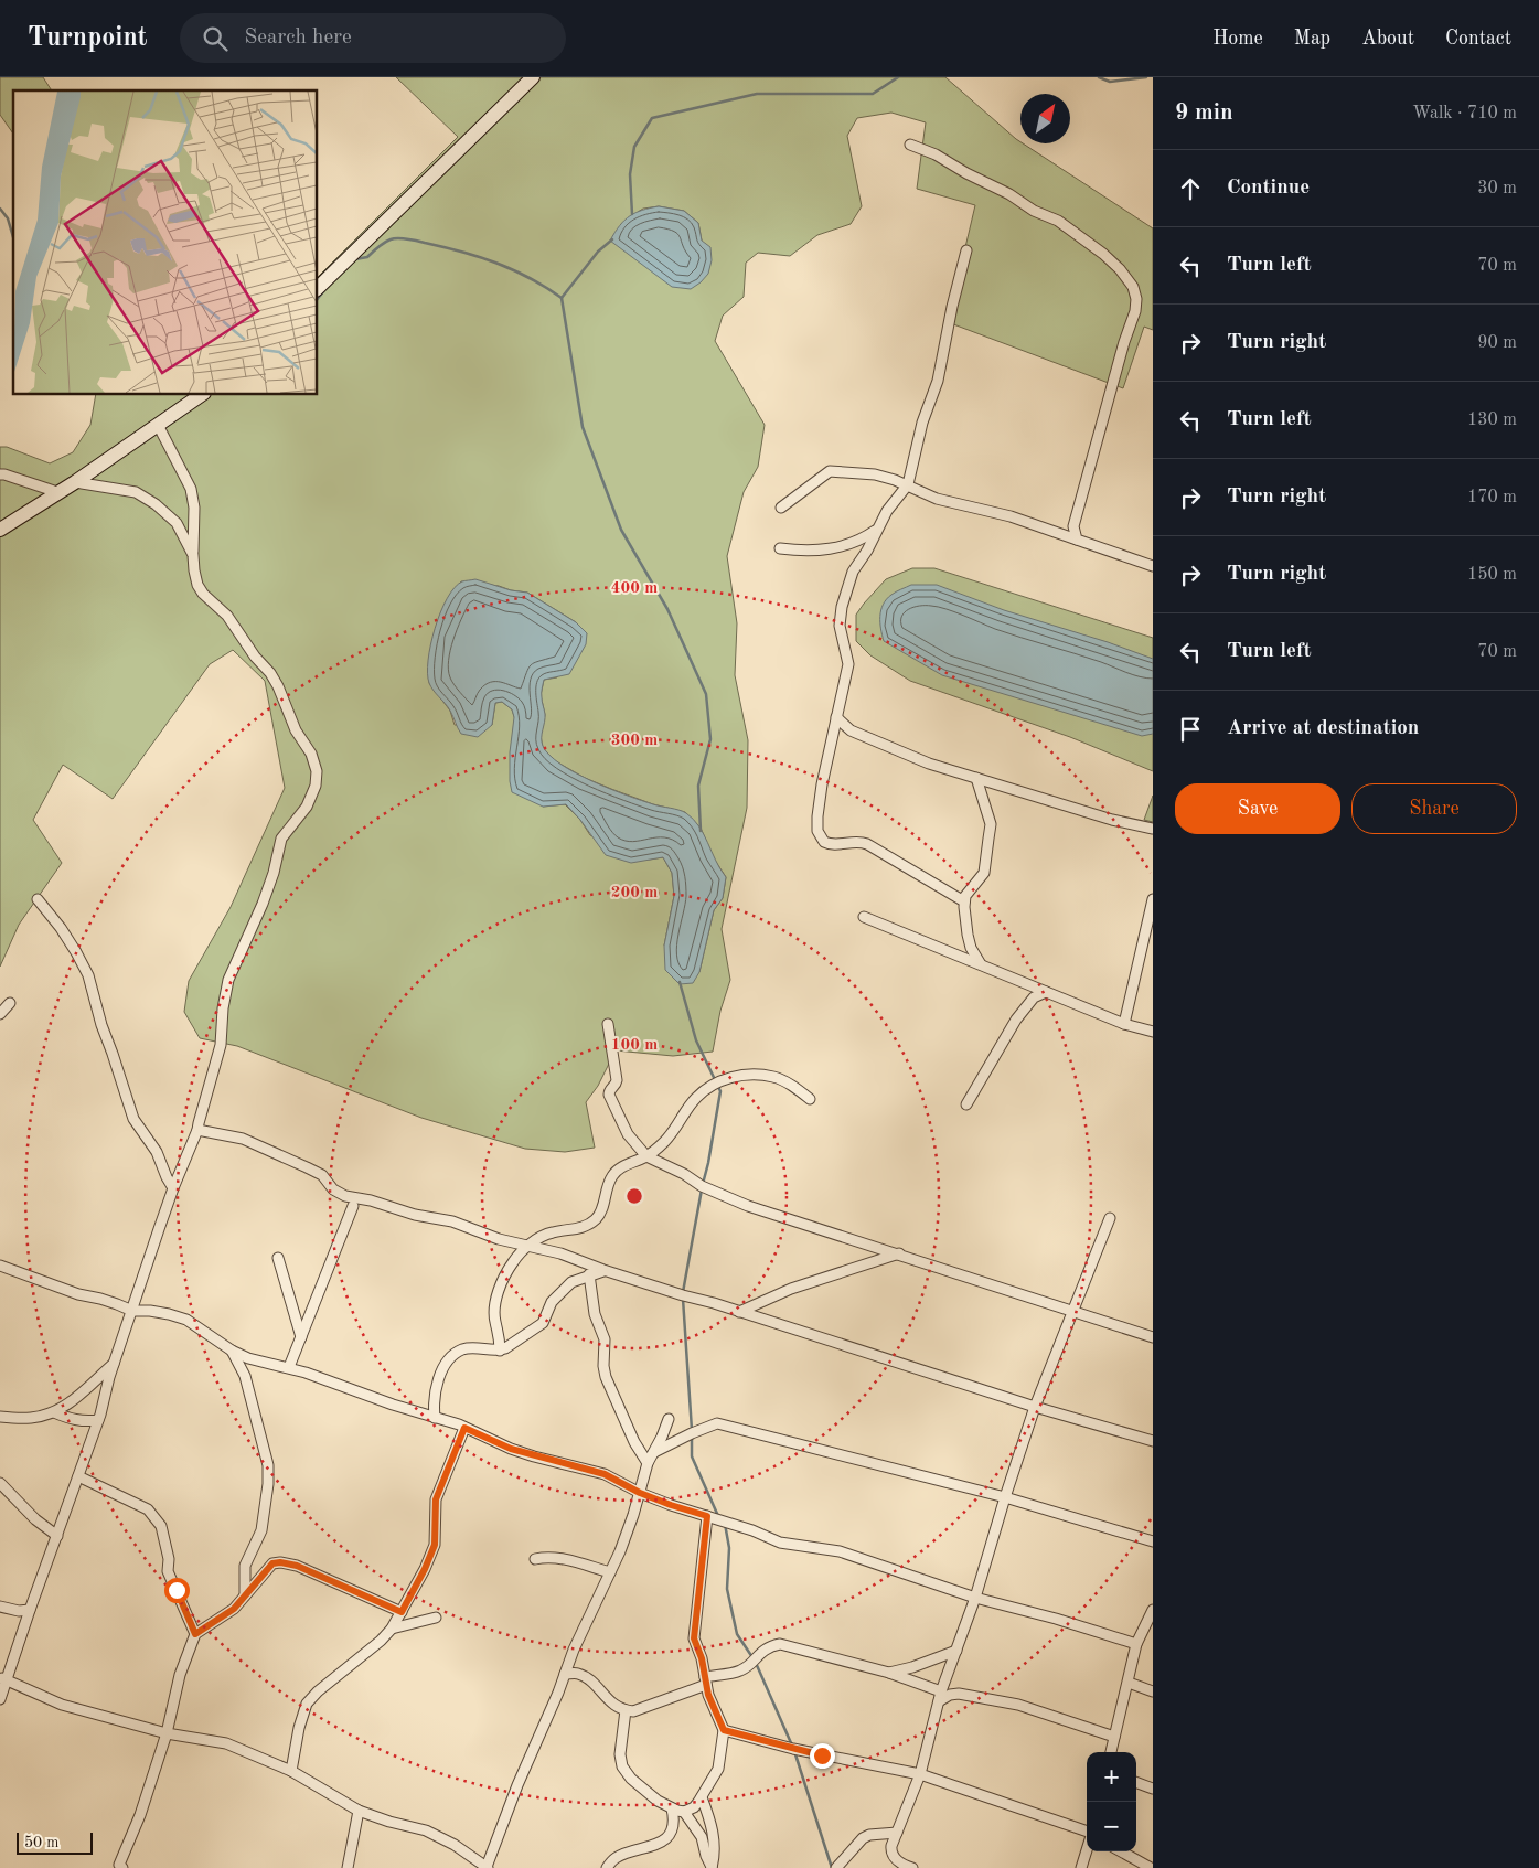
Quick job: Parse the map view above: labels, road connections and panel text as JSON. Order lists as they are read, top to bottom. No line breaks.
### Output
{"scale_bar":"50 m","north":"top right","page":{"header":"Turnpoint","search":"Search here","nav":["Home","Map","About","Contact"],"heading":["9 min","Walk · 710 m"],"list":[["Continue","30 m"],["Turn left","70 m"],["Turn right","90 m"],["Turn left","130 m"],["Turn right","170 m"],["Turn right","150 m"],["Turn left","70 m"],"Arrive at destination"],"buttons":["Save","Share"],"map_buttons":["+","−"],"scale":"50 m"},"rings":["400 m","300 m","200 m","100 m"]}
